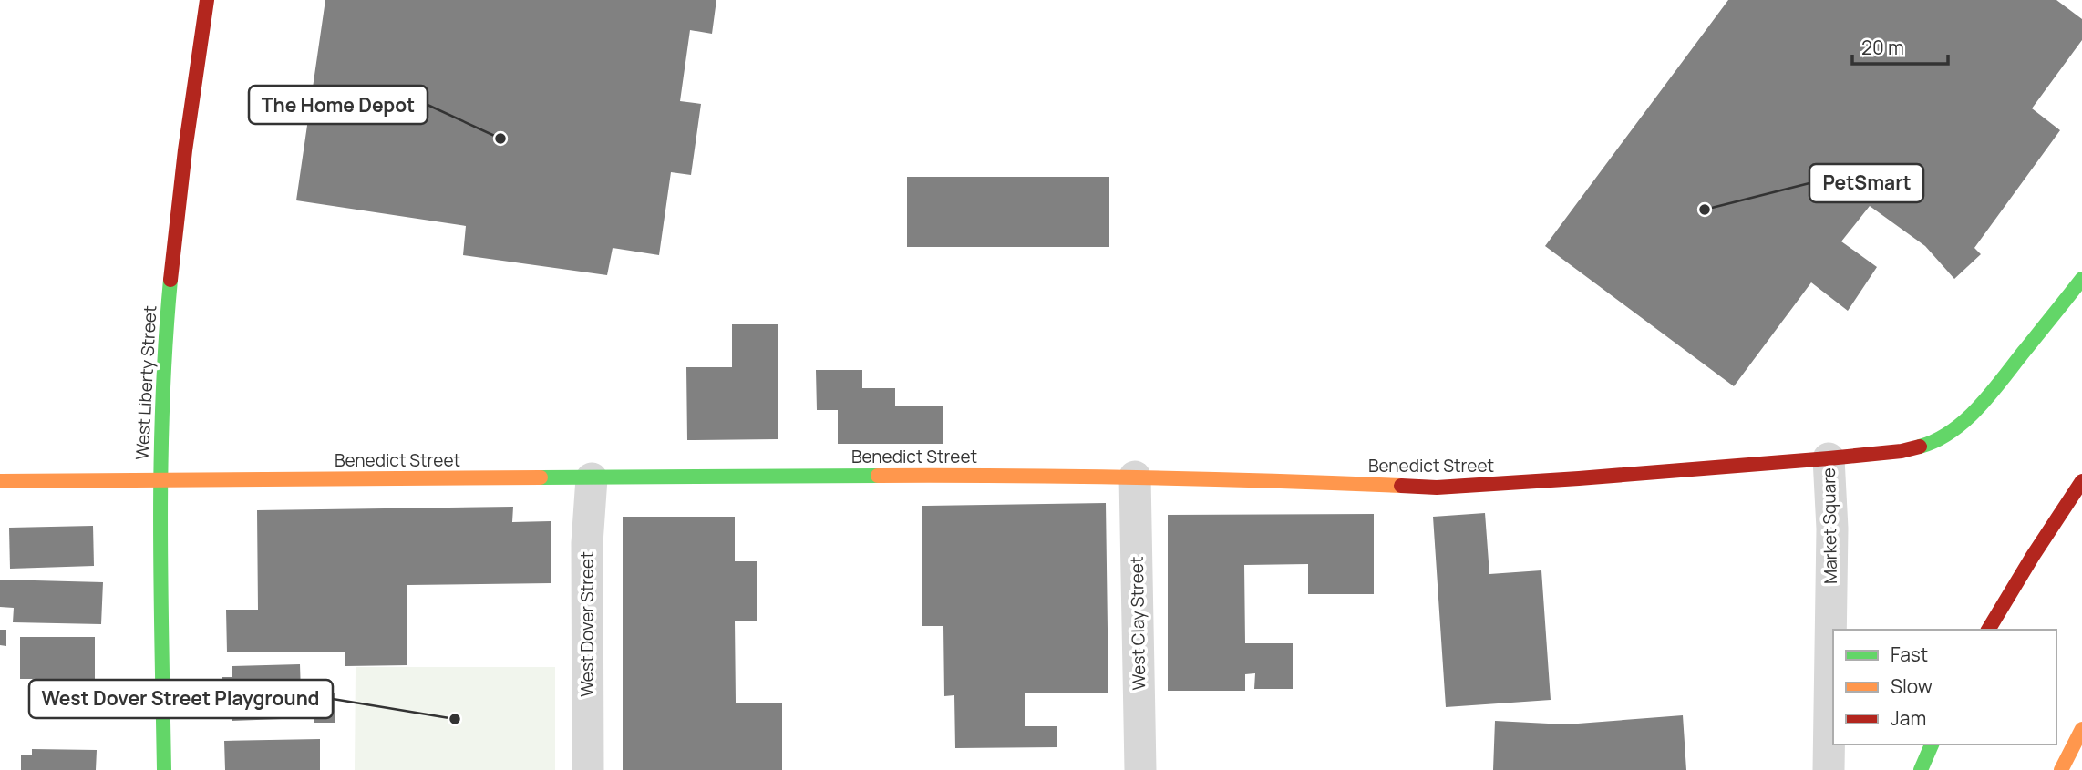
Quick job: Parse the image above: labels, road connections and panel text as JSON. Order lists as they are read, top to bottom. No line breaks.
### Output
{"streets":{"main road":["West Liberty Street","Benedict Street","Market Square"],"street":["West Clay Street","West Dover Street"]},"crossings":[["West Liberty Street","Benedict Street"],["Benedict Street","Market Square"],["Benedict Street","West Clay Street"],["Benedict Street","West Dover Street"]],"places":["The Home Depot","PetSmart","West Dover Street Playground"],"legend":["Fast","Slow","Jam"],"scale_bar":"20 m"}
